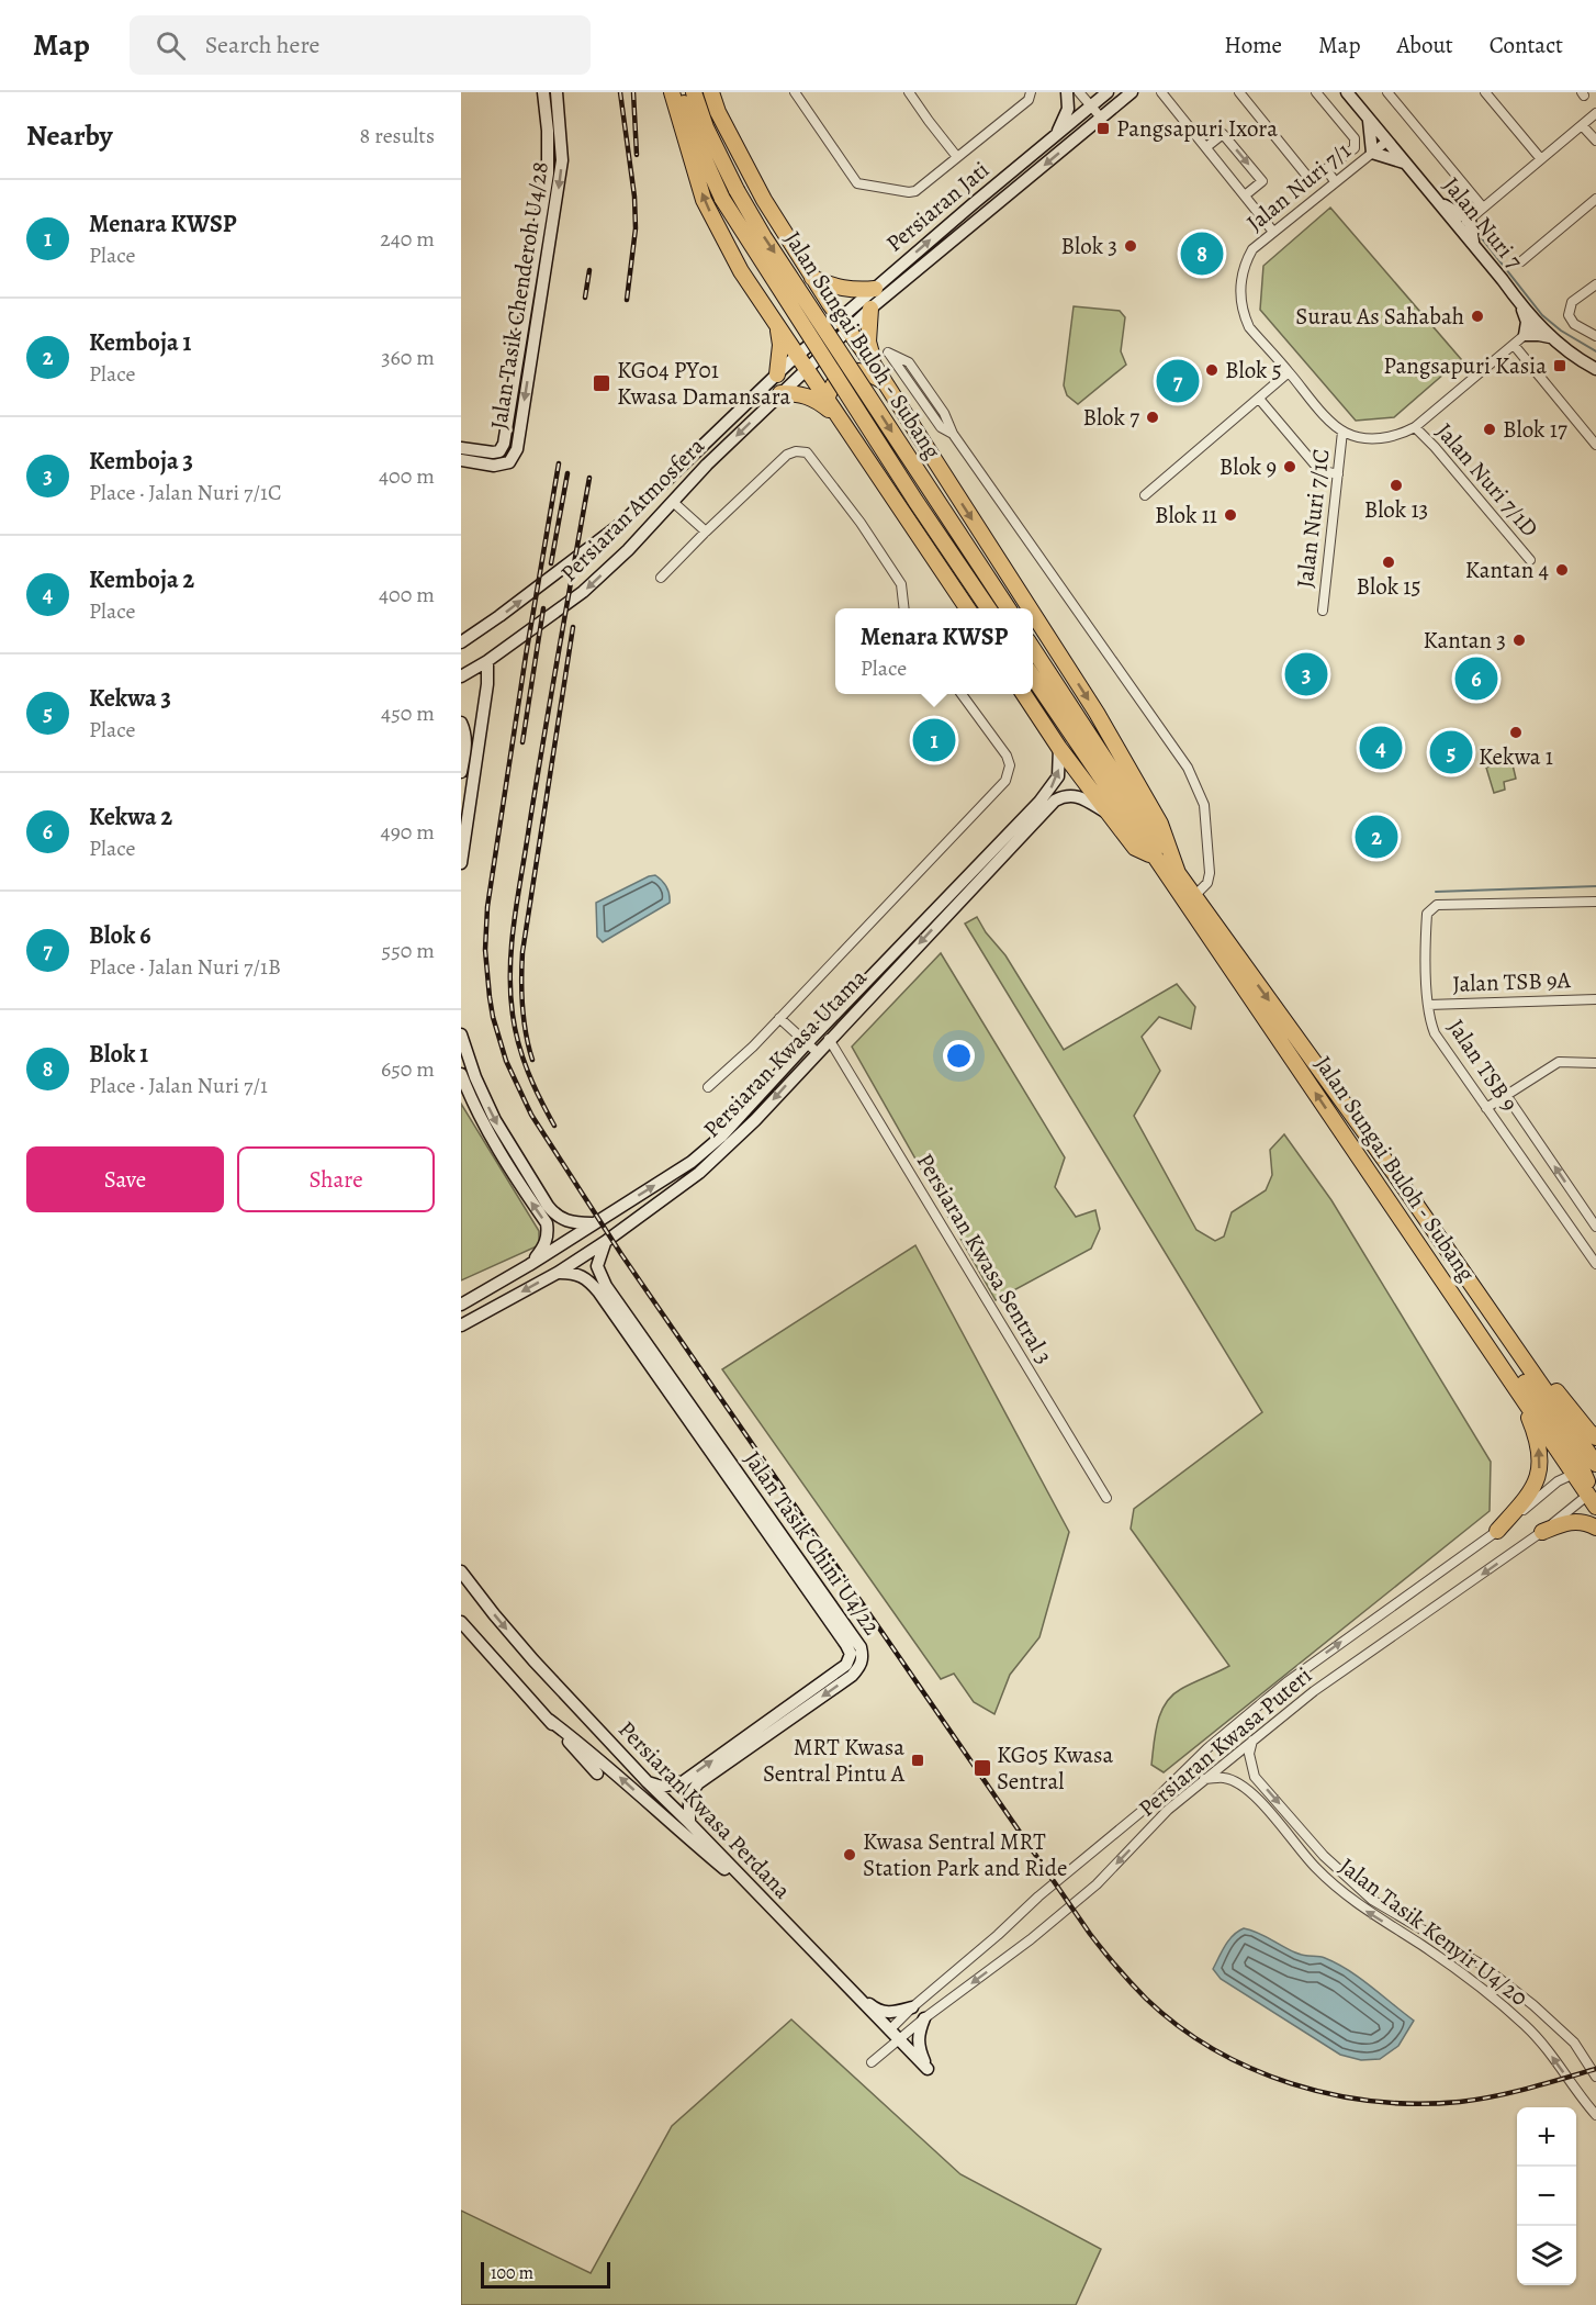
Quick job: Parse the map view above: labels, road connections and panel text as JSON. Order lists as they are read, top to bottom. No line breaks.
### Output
{"streets":{"highway":["Jalan Sungai Buloh - Subang"],"street":["Jalan Nuri 7/1","Persiaran Jati","Jalan Nuri 7","Jalan Tasik Chenderoh U4/28","Jalan Nuri 7/1D","Persiaran Atmosfera","Jalan Nuri 7/1C","Jalan TSB 9A","Persiaran Kwasa Utama","Jalan TSB 9","Persiaran Kwasa Sentral 3","Jalan Tasik Chini U4/22","Persiaran Kwasa Puteri","Persiaran Kwasa Perdana","Jalan Tasik Kenyir U4/20"]},"crossings":[["Jalan Nuri 7/1","Jalan Nuri 7"],["Jalan Nuri 7/1","Jalan Nuri 7/1C"],["Persiaran Jati","Jalan Sungai Buloh - Subang"],["Persiaran Jati","Persiaran Atmosfera"],["Jalan Sungai Buloh - Subang","Persiaran Atmosfera"],["Jalan Sungai Buloh - Subang","Persiaran Kwasa Utama"],["Jalan Sungai Buloh - Subang","Persiaran Kwasa Puteri"],["Jalan TSB 9A","Jalan TSB 9"],["Persiaran Kwasa Utama","Persiaran Kwasa Sentral 3"],["Persiaran Kwasa Utama","Jalan Tasik Chini U4/22"],["Jalan Tasik Chini U4/22","Persiaran Kwasa Perdana"],["Persiaran Kwasa Puteri","Persiaran Kwasa Perdana"],["Persiaran Kwasa Puteri","Jalan Tasik Kenyir U4/20"]],"places":{"transit":["Pangsapuri Ixora","Pangsapuri Kasia","KG04 PY01 Kwasa Damansara","MRT Kwasa Sentral Pintu A","KG05 Kwasa Sentral"],"other":["Blok 3","Surau As Sahabah","Blok 5","Blok 7","Blok 17","Blok 9","Blok 13","Blok 11","Blok 15","Kantan 4","Kantan 3","Kekwa 1","Kwasa Sentral MRT Station Park and Ride"]},"scale_bar":"100 m","page":{"header":"Map","search":"Search here","nav":["Home","Map","About","Contact"],"heading":["Nearby","8 results"],"list":[{"mark":"1","name":"Menara KWSP","note":"Place","value":"240 m"},{"mark":"2","name":"Kemboja 1","note":"Place","value":"360 m"},{"mark":"3","name":"Kemboja 3","note":"Place · Jalan Nuri 7/1C","value":"400 m"},{"mark":"4","name":"Kemboja 2","note":"Place","value":"400 m"},{"mark":"5","name":"Kekwa 3","note":"Place","value":"450 m"},{"mark":"6","name":"Kekwa 2","note":"Place","value":"490 m"},{"mark":"7","name":"Blok 6","note":"Place · Jalan Nuri 7/1B","value":"550 m"},{"mark":"8","name":"Blok 1","note":"Place · Jalan Nuri 7/1","value":"650 m"}],"pins":["8","7","3","6","1","4","5","2"],"popup":["Menara KWSP","Place"],"buttons":["Save","Share"],"map_buttons":["+","−"],"scale":"100 m"}}
